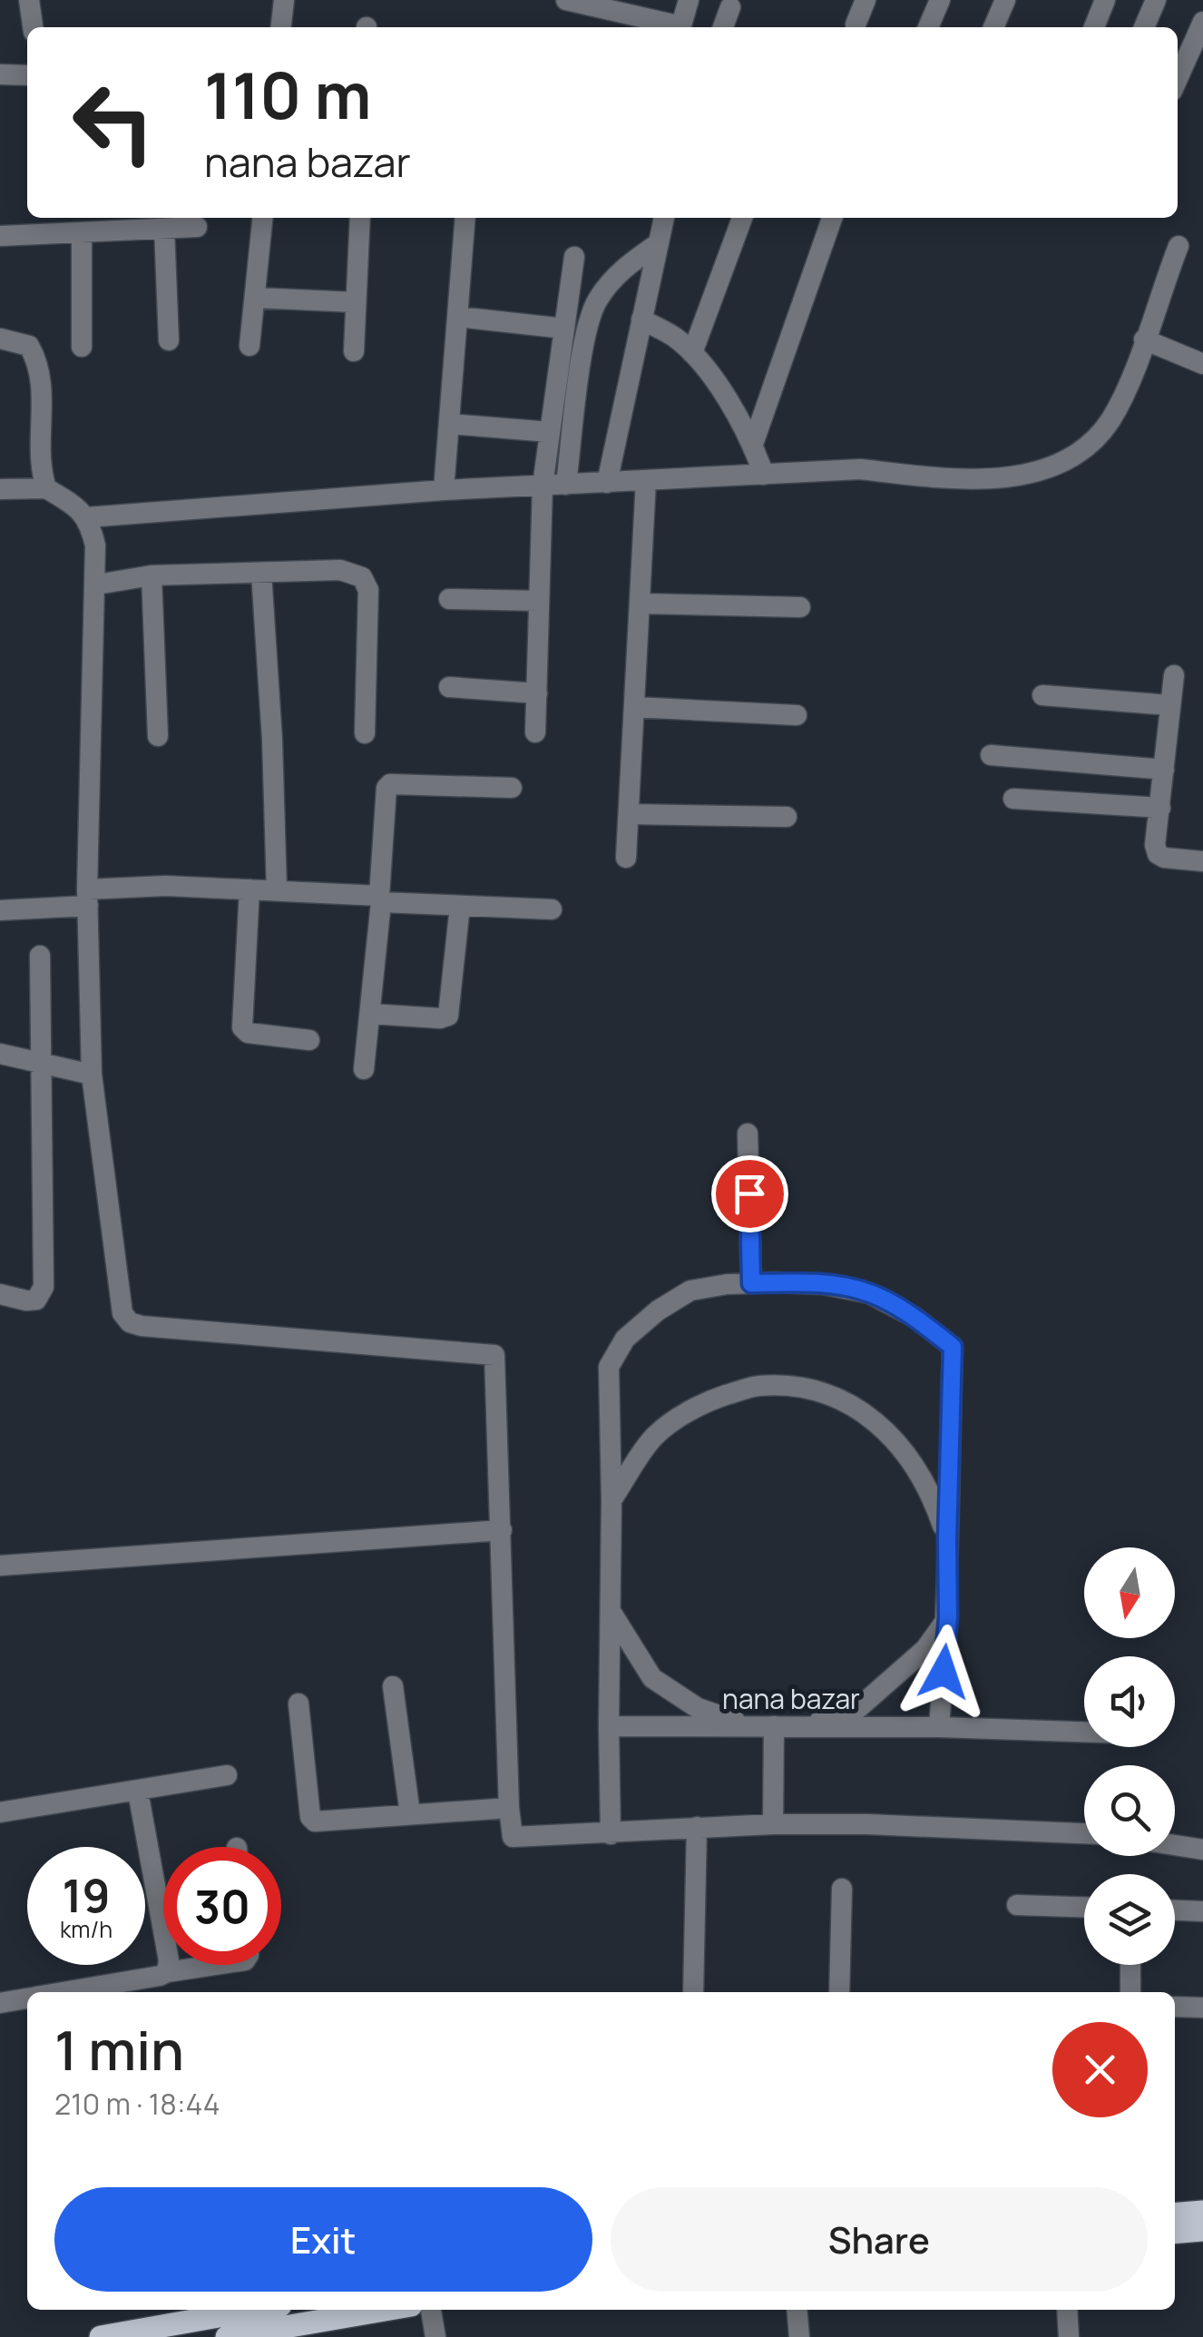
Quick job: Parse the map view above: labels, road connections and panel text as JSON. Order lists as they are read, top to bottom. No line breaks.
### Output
{"streets":{"street":["nana bazar"]},"north":"bottom","page":{"turn":["110 m","nana bazar"],"speed":"19 km/h","limit":"30","heading":["1 min","210 m · 18:44"],"buttons":["Exit","Share"]}}
